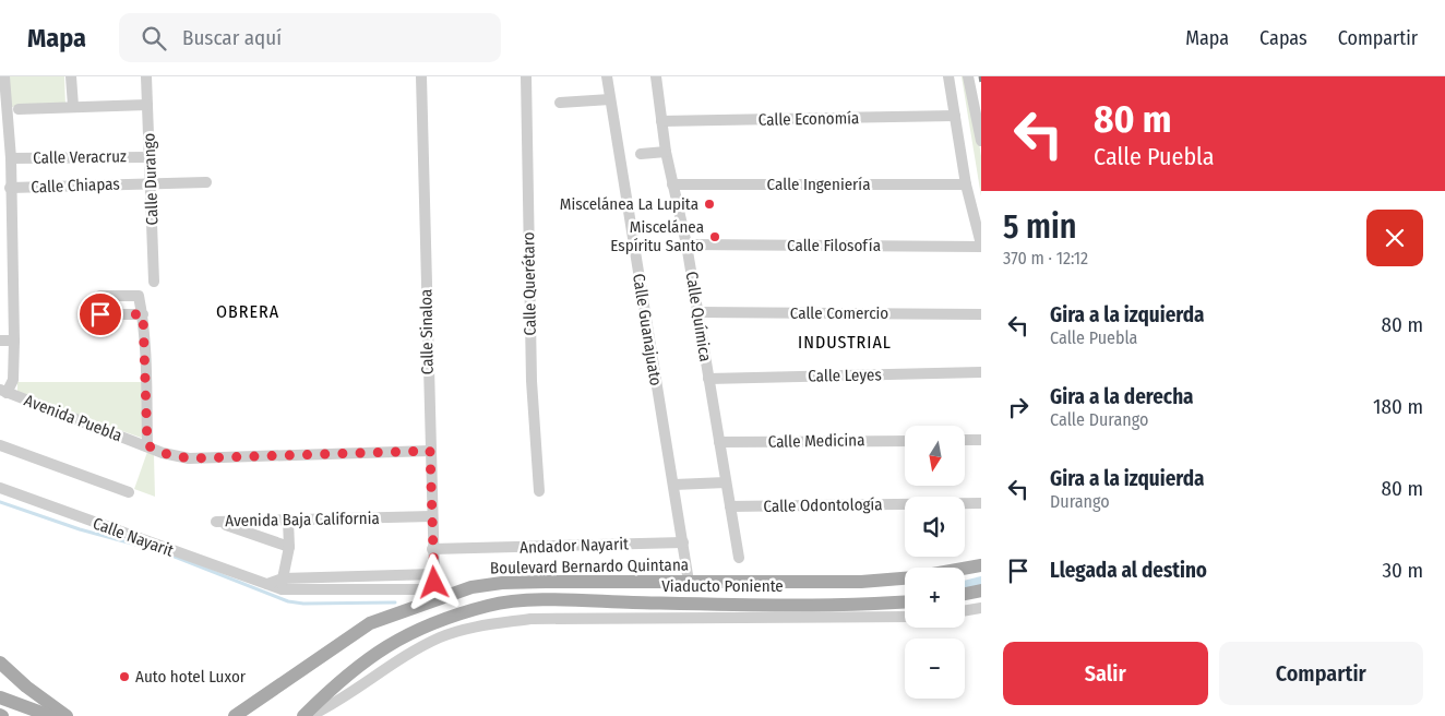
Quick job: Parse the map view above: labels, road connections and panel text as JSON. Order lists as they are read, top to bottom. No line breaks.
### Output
{"streets":{"main road":["Boulevard Bernardo Quintana","Viaducto Poniente"],"street":["Calle Economía","Calle Veracruz","Calle Durango","Calle Ingeniería","Calle Chiapas","Calle Filosofía","Calle Querétaro","Calle Comercio","Calle Química","Calle Guanajuato","Calle Sinaloa","Calle Leyes","Avenida Puebla","Calle Medicina","Calle Odontología","Avenida Baja California","Calle Nayarit","Andador Nayarit"]},"crossings":[["Calle Economía","Calle Química"],["Calle Veracruz","Calle Durango"],["Calle Durango","Calle Chiapas"],["Calle Ingeniería","Calle Química"],["Calle Filosofía","Calle Química"],["Calle Comercio","Calle Química"],["Calle Química","Calle Leyes"],["Calle Química","Calle Medicina"],["Calle Química","Calle Odontología"],["Calle Guanajuato","Andador Nayarit"],["Calle Guanajuato","Boulevard Bernardo Quintana"],["Calle Sinaloa","Avenida Puebla"],["Calle Sinaloa","Avenida Baja California"],["Calle Sinaloa","Calle Nayarit"],["Calle Sinaloa","Andador Nayarit"]],"districts":["OBRERA","INDUSTRIAL"],"places":["Miscelánea La Lupita","Miscelánea Espíritu Santo","Auto hotel Luxor"],"north":"bottom","page":{"header":"Mapa","search":"Buscar aquí","nav":["Mapa","Capas","Compartir"],"turn":["80 m","Calle Puebla"],"heading":["5 min","370 m · 12:12"],"list":[{"name":"Gira a la izquierda","note":"Calle Puebla","value":"80 m"},{"name":"Gira a la derecha","note":"Calle Durango","value":"180 m"},{"name":"Gira a la izquierda","note":"Durango","value":"80 m"},{"name":"Llegada al destino","value":"30 m"}],"map_buttons":["+","−"],"buttons":["Salir","Compartir"]}}
